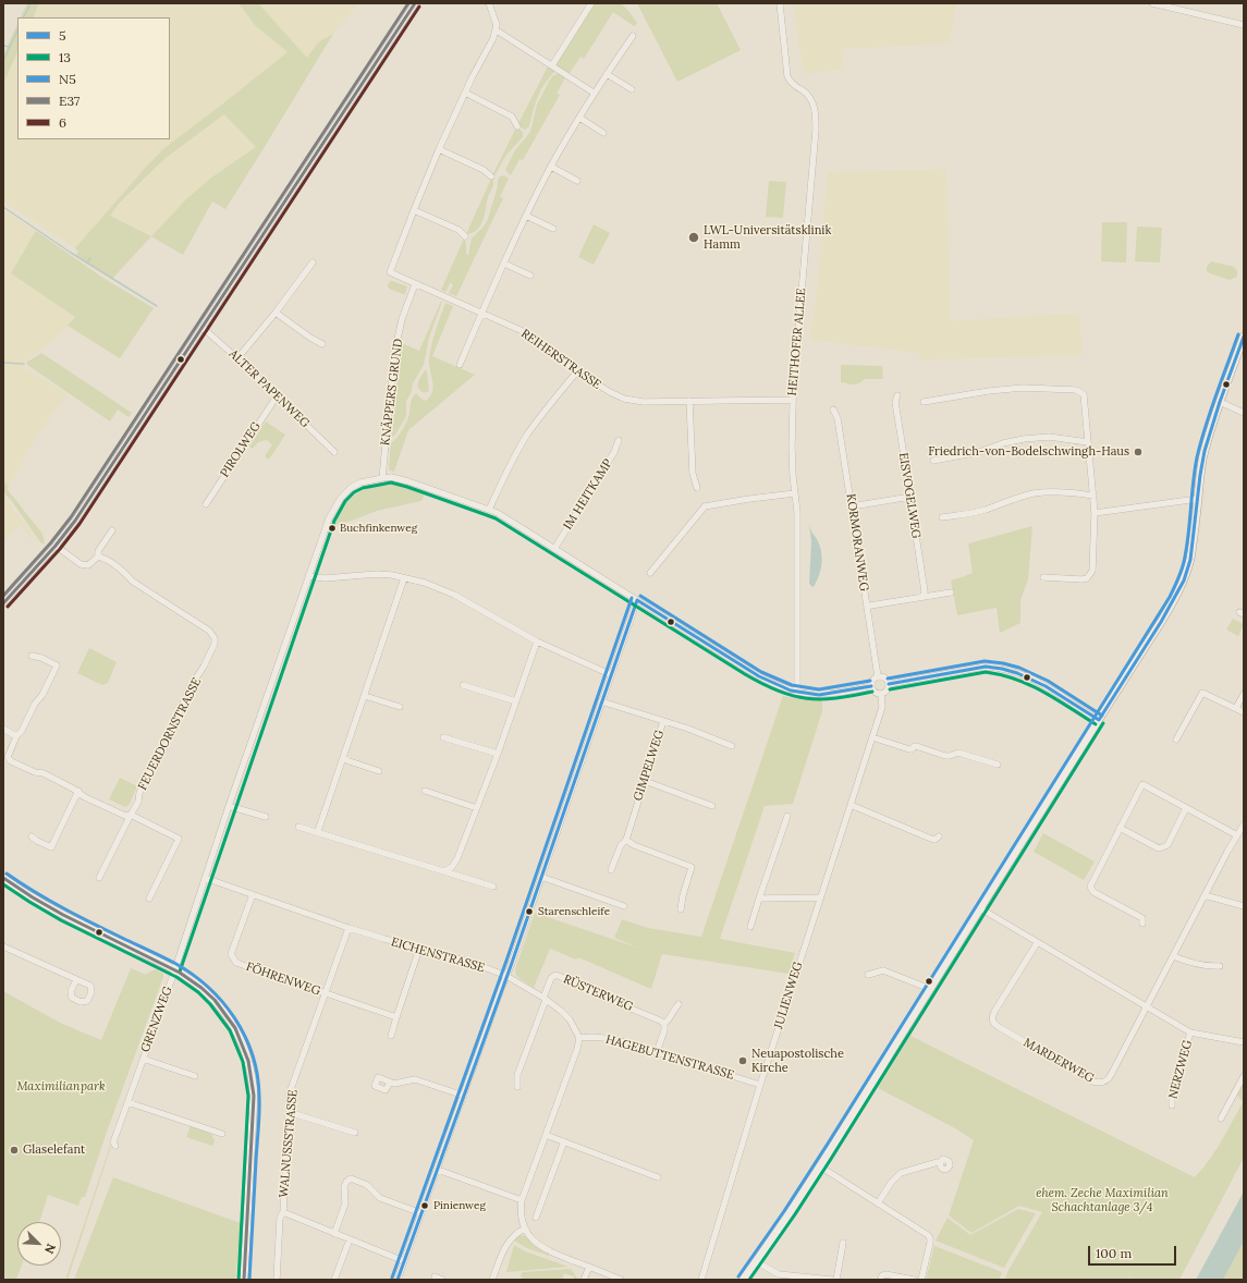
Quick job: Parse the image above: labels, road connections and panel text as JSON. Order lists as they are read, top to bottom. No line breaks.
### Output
{"streets":{"street":["HEITHOFER ALLEE","REIHERSTRASSE","ALTER PAPENWEG","KNÄPPERS GRUND","PIROLWEG","IM HEITKAMP","EISVOGELWEG","KORMORANWEG","FEUERDORNSTRASSE","GIMPELWEG","EICHENSTRASSE","FÖHRENWEG","RÜSTERWEG","JULIENWEG","GRENZWEG","HAGEBUTTENSTRASSE","MARDERWEG","NERZWEG","WALNUSSSTRASSE"]},"crossings":[["HEITHOFER ALLEE","REIHERSTRASSE"],["REIHERSTRASSE","KNÄPPERS GRUND"],["ALTER PAPENWEG","PIROLWEG"],["KNÄPPERS GRUND","GRENZWEG"],["KORMORANWEG","JULIENWEG"],["EICHENSTRASSE","FÖHRENWEG"],["EICHENSTRASSE","RÜSTERWEG"],["EICHENSTRASSE","GRENZWEG"],["EICHENSTRASSE","HAGEBUTTENSTRASSE"],["EICHENSTRASSE","WALNUSSSTRASSE"],["FÖHRENWEG","WALNUSSSTRASSE"],["JULIENWEG","HAGEBUTTENSTRASSE"]],"parks":["Maximilianpark","ehem. Zeche Maximilian Schachtanlage 3/4"],"places":["LWL-Universitätsklinik Hamm","Friedrich-von-Bodelschwingh-Haus","Buchfinkenweg","Starenschleife","Neuapostolische Kirche","Glaselefant","Pinienweg"],"lines":["transit line E37","transit line 6","transit line N5","transit line 5","transit line 13"],"legend":["5","13","N5","E37","6"],"scale_bar":"100 m","north":"bottom right"}
